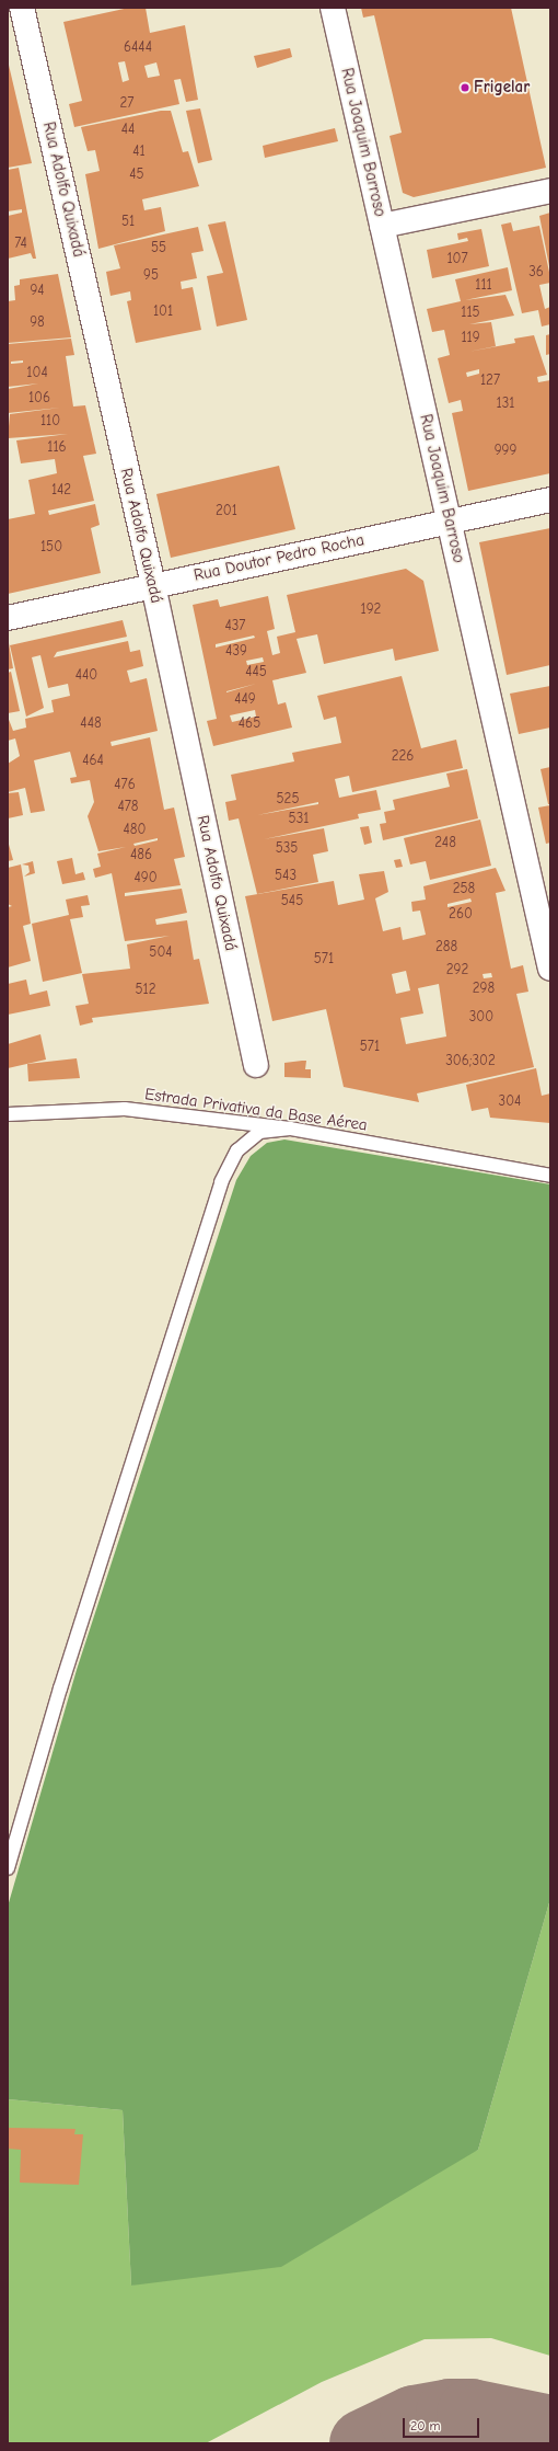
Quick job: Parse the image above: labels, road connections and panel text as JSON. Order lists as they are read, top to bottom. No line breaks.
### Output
{"streets":{"street":["Rua Joaquim Barroso","Rua Adolfo Quixadá","Rua Doutor Pedro Rocha"],"lane":["Estrada Privativa da Base Aérea"]},"crossings":[["Rua Joaquim Barroso","Rua Doutor Pedro Rocha"],["Rua Adolfo Quixadá","Rua Doutor Pedro Rocha"]],"places":["Frigelar"],"house_numbers":["6444","27","44","41","45","51","74","55","107","36","95","111","94","101","115","98","119","104","127","106","131","110","116","999","142","201","150","192","437","439","445","440","449","448","465","226","464","476","525","478","531","480","248","535","486","543","490","258","545","260","288","504","571","292","298","512","300","571","306;302","304"],"scale_bar":"20 m"}
